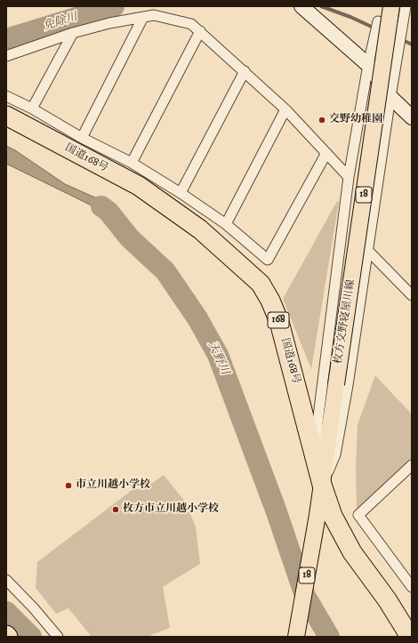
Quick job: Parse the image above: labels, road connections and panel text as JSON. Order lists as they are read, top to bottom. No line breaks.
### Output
{"streets":{"highway":["国道168号","168"],"main road":["18","枚方交野寝屋川線"]},"crossings":[["国道168号","枚方交野寝屋川線"]],"water":["免除川","天野川"],"places":["交野幼稚園","市立川越小学校","枚方市立川越小学校"]}
